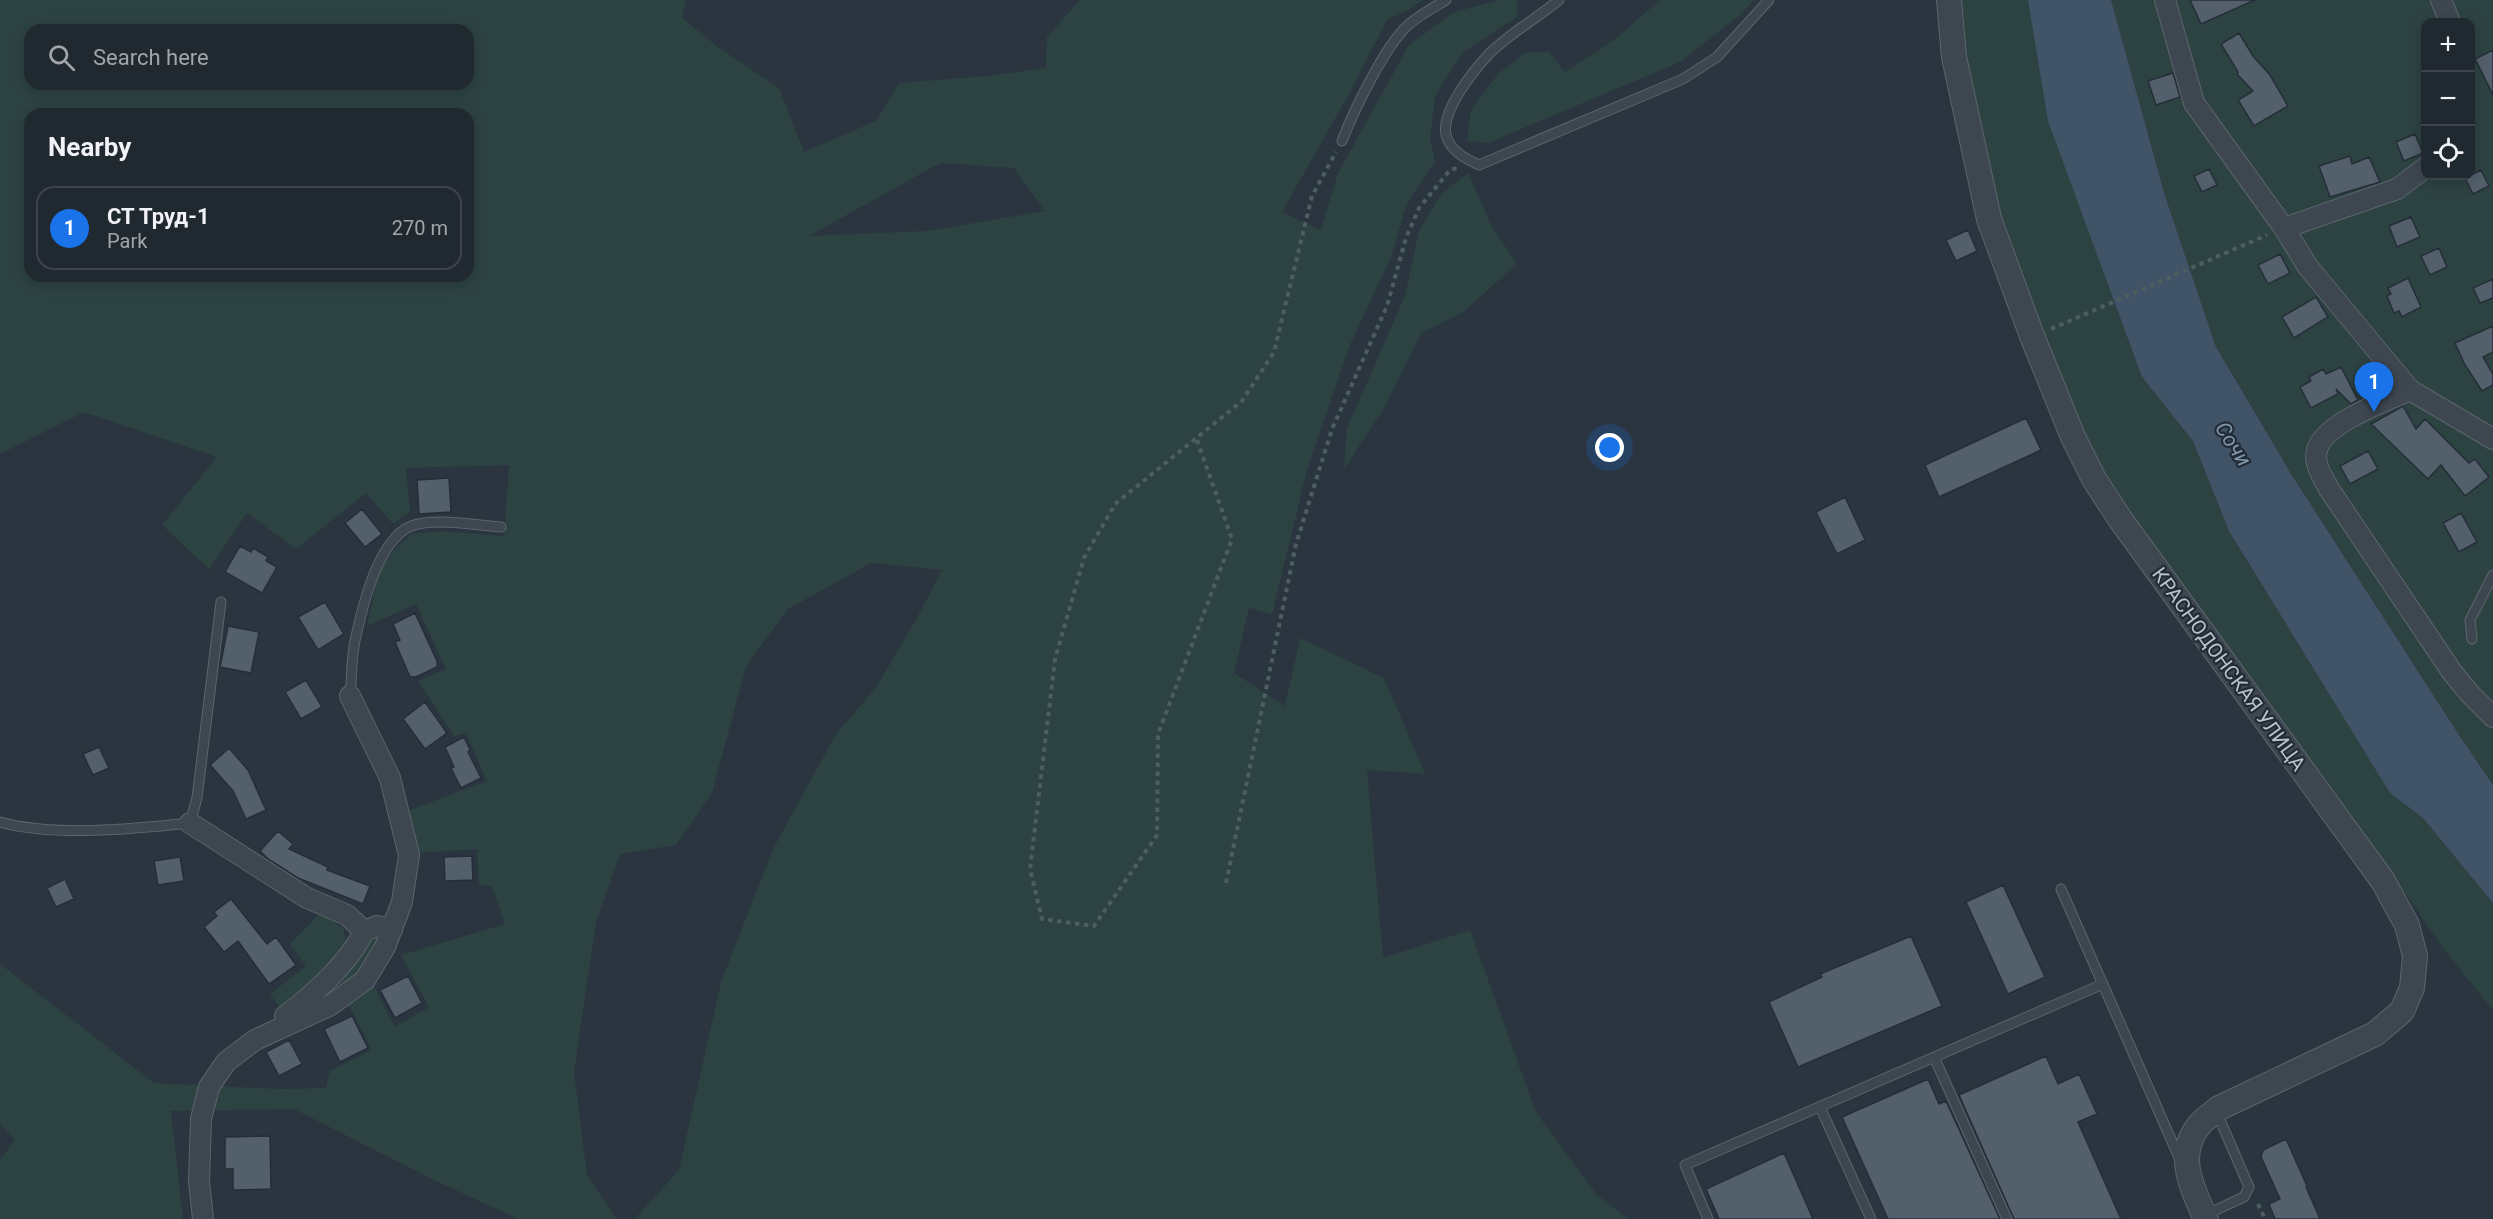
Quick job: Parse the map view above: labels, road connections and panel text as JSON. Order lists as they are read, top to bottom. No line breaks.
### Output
{"streets":{"street":["КРАСНОДОНСКАЯ УЛИЦА"]},"water":["Сочи"],"page":{"map_buttons":["+","−"],"search":"Search here","heading":"Nearby","list":[{"mark":"1","name":"СТ Труд-1","note":"Park","value":"270 m"}],"pins":"1"}}
